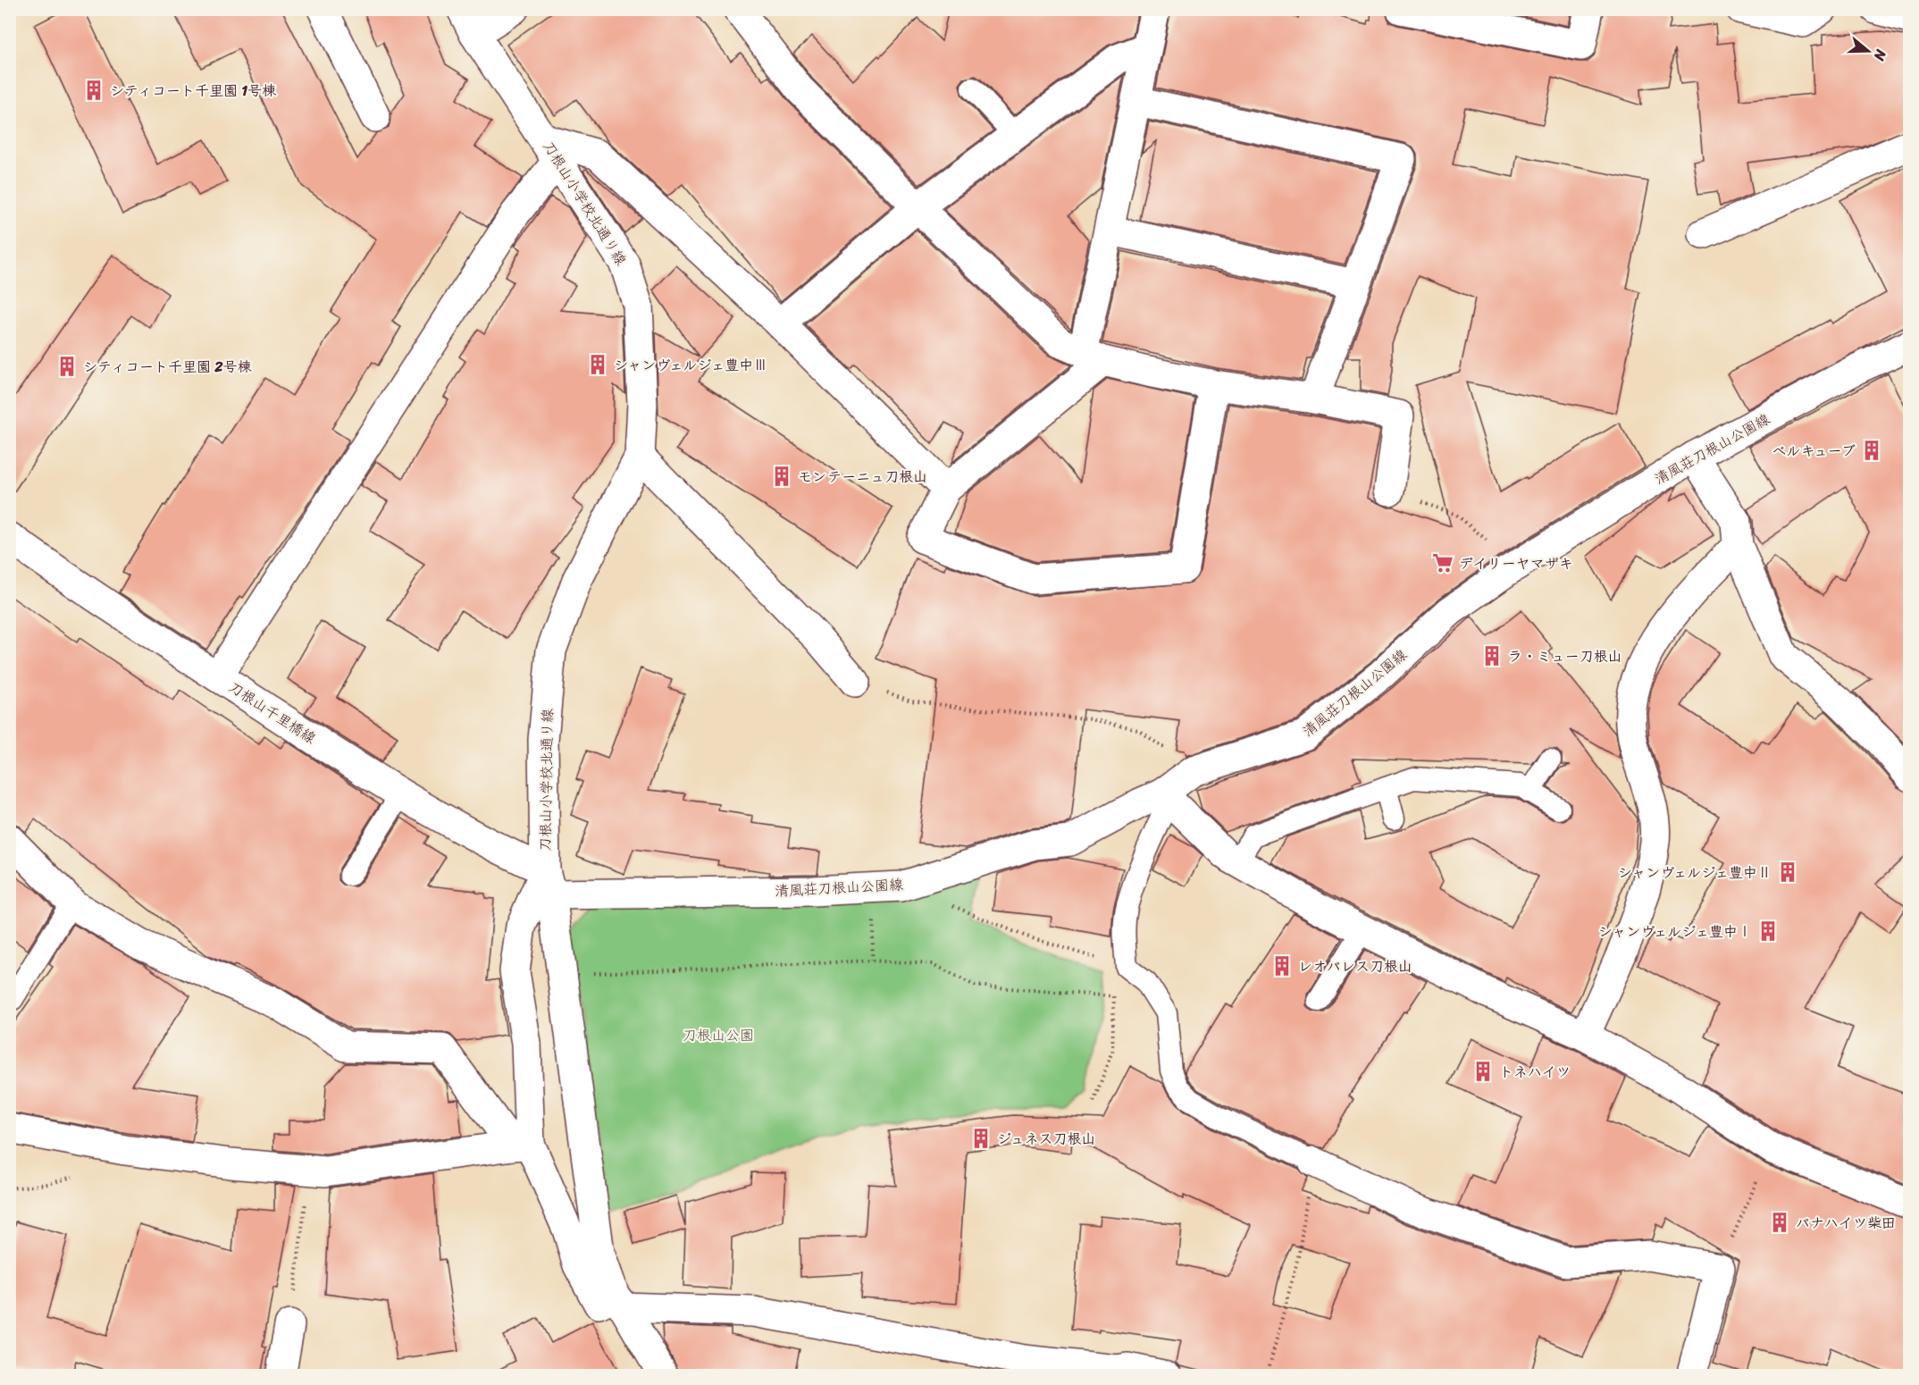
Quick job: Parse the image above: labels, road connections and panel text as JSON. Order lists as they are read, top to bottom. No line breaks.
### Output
{"streets":{"street":["刀根山小学校北通り線","清風荘刀根山公園線","刀根山千里橋線"]},"crossings":[["刀根山小学校北通り線","清風荘刀根山公園線"],["刀根山小学校北通り線","刀根山千里橋線"],["清風荘刀根山公園線","刀根山千里橋線"]],"parks":["刀根山公園"],"places":{"building":["シティコート千里園 1号棟","シャンヴェルジェ豊中Ⅲ","シティコート千里園 2号棟","ベルキューブ","モンテーニュ刀根山","ラ・ミュー刀根山","シャンヴェルジェ豊中Ⅱ","シャンヴェルジェ豊中Ⅰ","レオパレス刀根山","トネハイツ","ジュネス刀根山","パナハイツ柴田"],"supermarket":["デイリーヤマザキ"]},"north":"right"}
